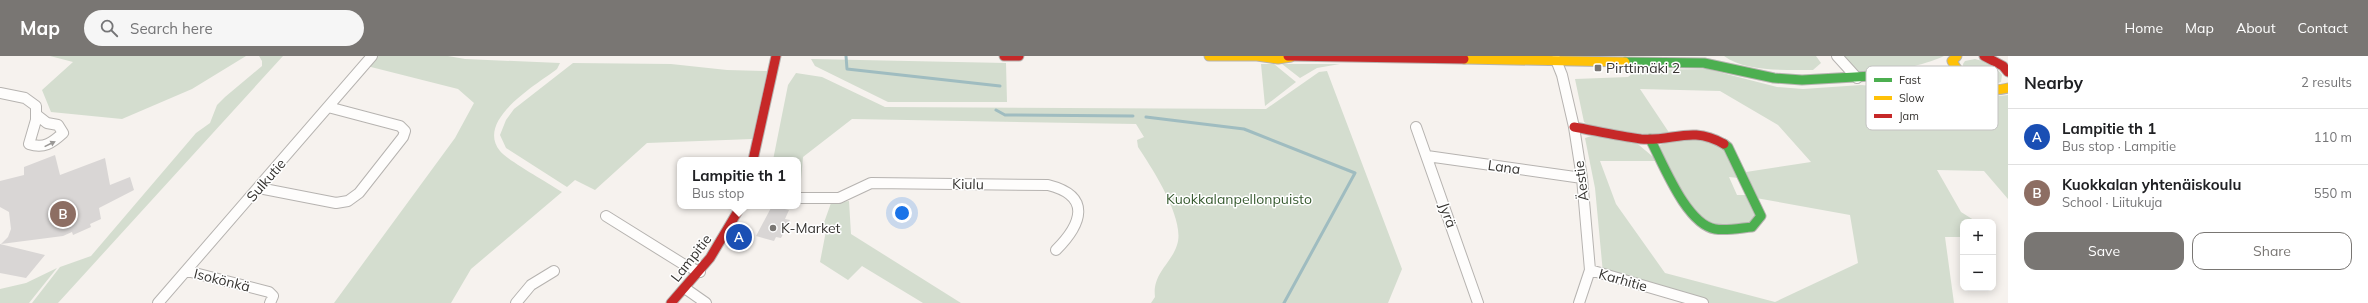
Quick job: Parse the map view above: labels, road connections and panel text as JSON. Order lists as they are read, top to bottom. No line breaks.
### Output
{"streets":{"main road":["Lampitie"],"street":["Lana","Sulkutie","Äestie","Kiulu","Jyrä","Isokönkä","Karhitie"]},"crossings":[["Lana","Äestie"],["Lana","Jyrä"],["Sulkutie","Isokönkä"],["Äestie","Karhitie"]],"parks":["Kuokkalanpellonpuisto"],"places":{"transit":["Pirttimäki 2"],"other":["K-Market"]},"legend":["Fast","Slow","Jam"],"page":{"header":"Map","search":"Search here","nav":["Home","Map","About","Contact"],"heading":["Nearby","2 results"],"list":[{"mark":"A","name":"Lampitie th 1","note":"Bus stop · Lampitie","value":"110 m"},{"mark":"B","name":"Kuokkalan yhtenäiskoulu","note":"School · Liitukuja","value":"550 m"}],"popup":["Lampitie th 1","Bus stop"],"pins":["B","A"],"map_buttons":["+","−"],"buttons":["Save","Share"]}}
